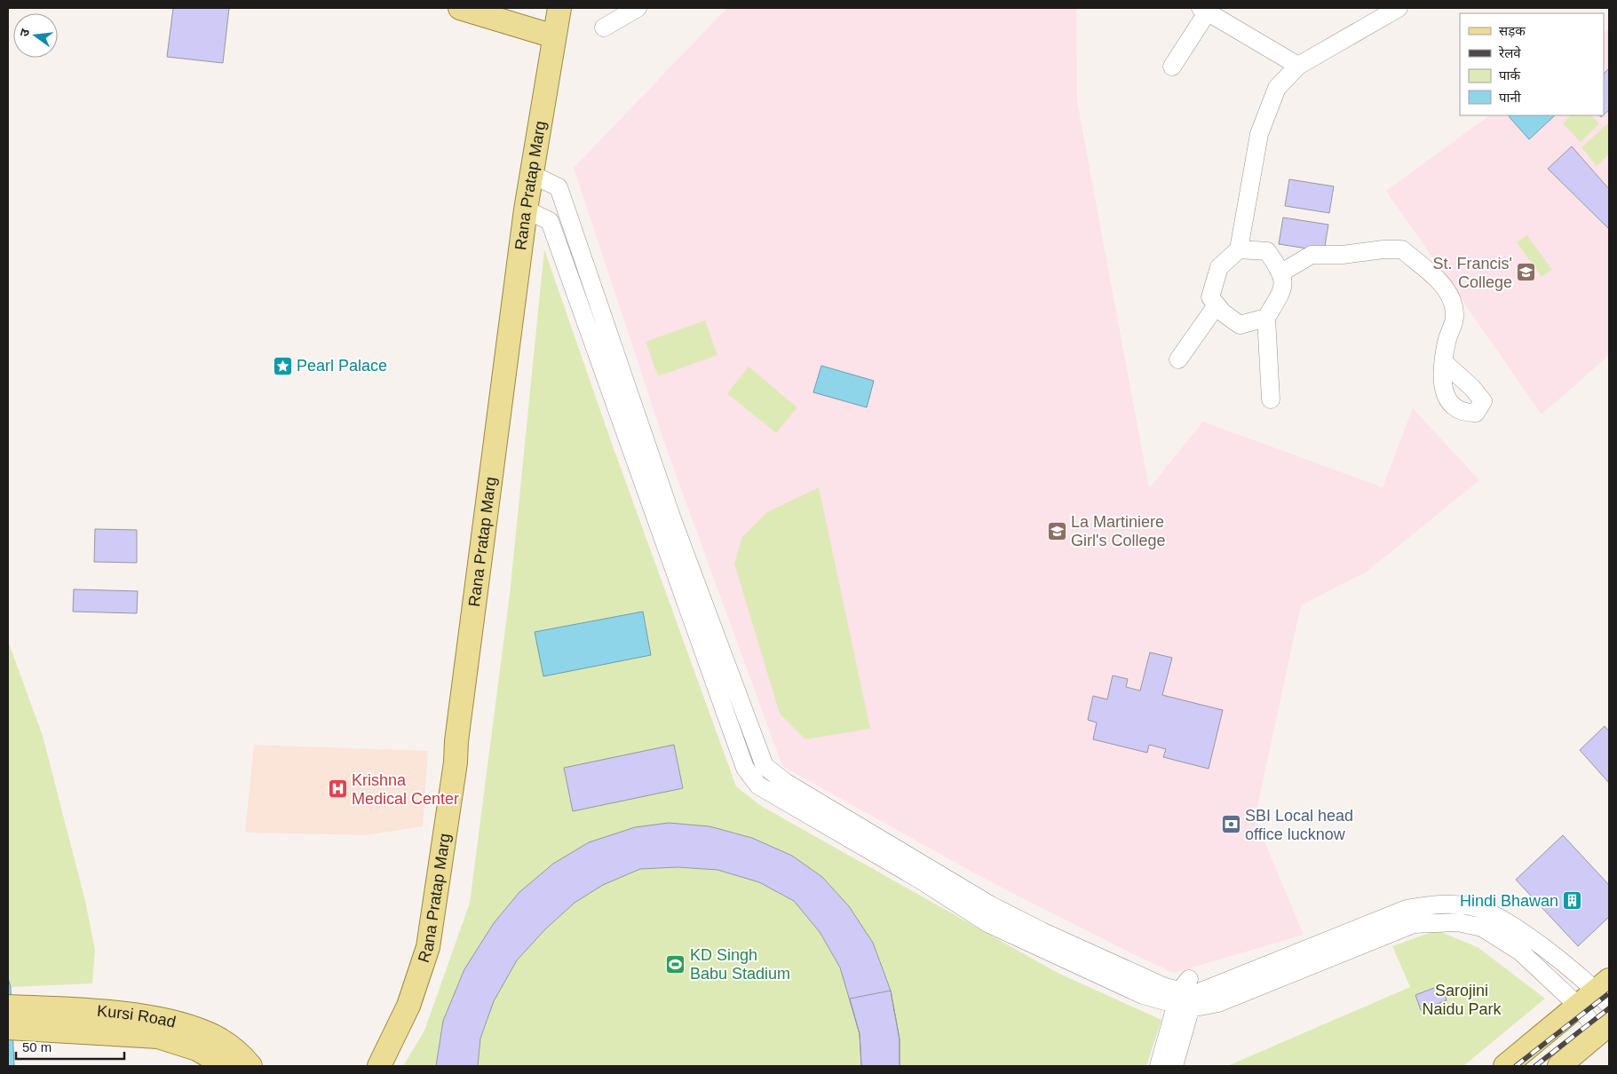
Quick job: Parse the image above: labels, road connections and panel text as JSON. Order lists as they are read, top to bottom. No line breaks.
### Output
{"streets":{"main road":["Rana Pratap Marg","Kursi Road"]},"parks":["Sarojini Naidu Park"],"places":{"school or university":["St. Francis' College","La Martiniere Girl's College"],"place":["Pearl Palace"],"hospital":["Krishna Medical Center"],"bank":["SBI Local head office lucknow"],"building":["Hindi Bhawan"],"sports":["KD Singh Babu Stadium"]},"legend":["सड़क","रेलवे","पार्क","पानी"],"scale_bar":"50 m","north":"left"}
